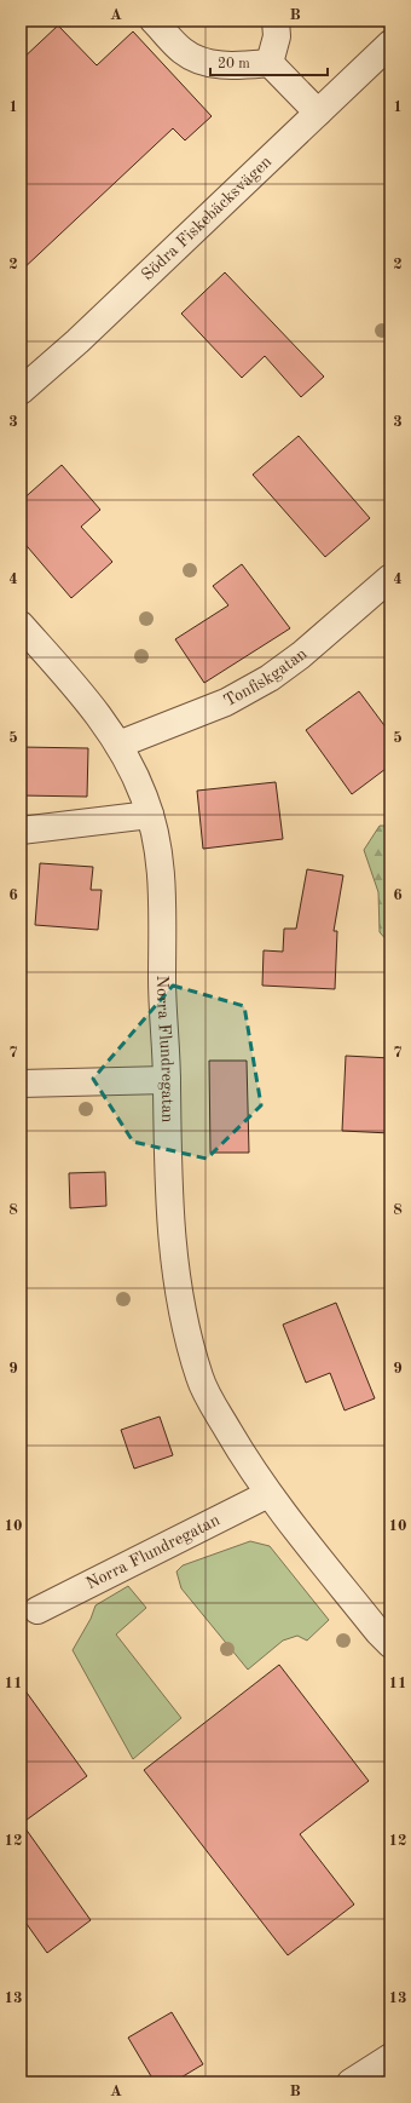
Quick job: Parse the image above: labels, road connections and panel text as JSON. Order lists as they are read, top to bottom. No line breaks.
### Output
{"streets":{"street":["Södra Fiskebäcksvägen","Tonfiskgatan","Norra Flundregatan"]},"crossings":[["Tonfiskgatan","Norra Flundregatan"]],"scale_bar":"20 m","grid":{"columns":["A","B"],"rows":["1","2","3","4","5","6","7","8","9","10","11","12","13"]}}
